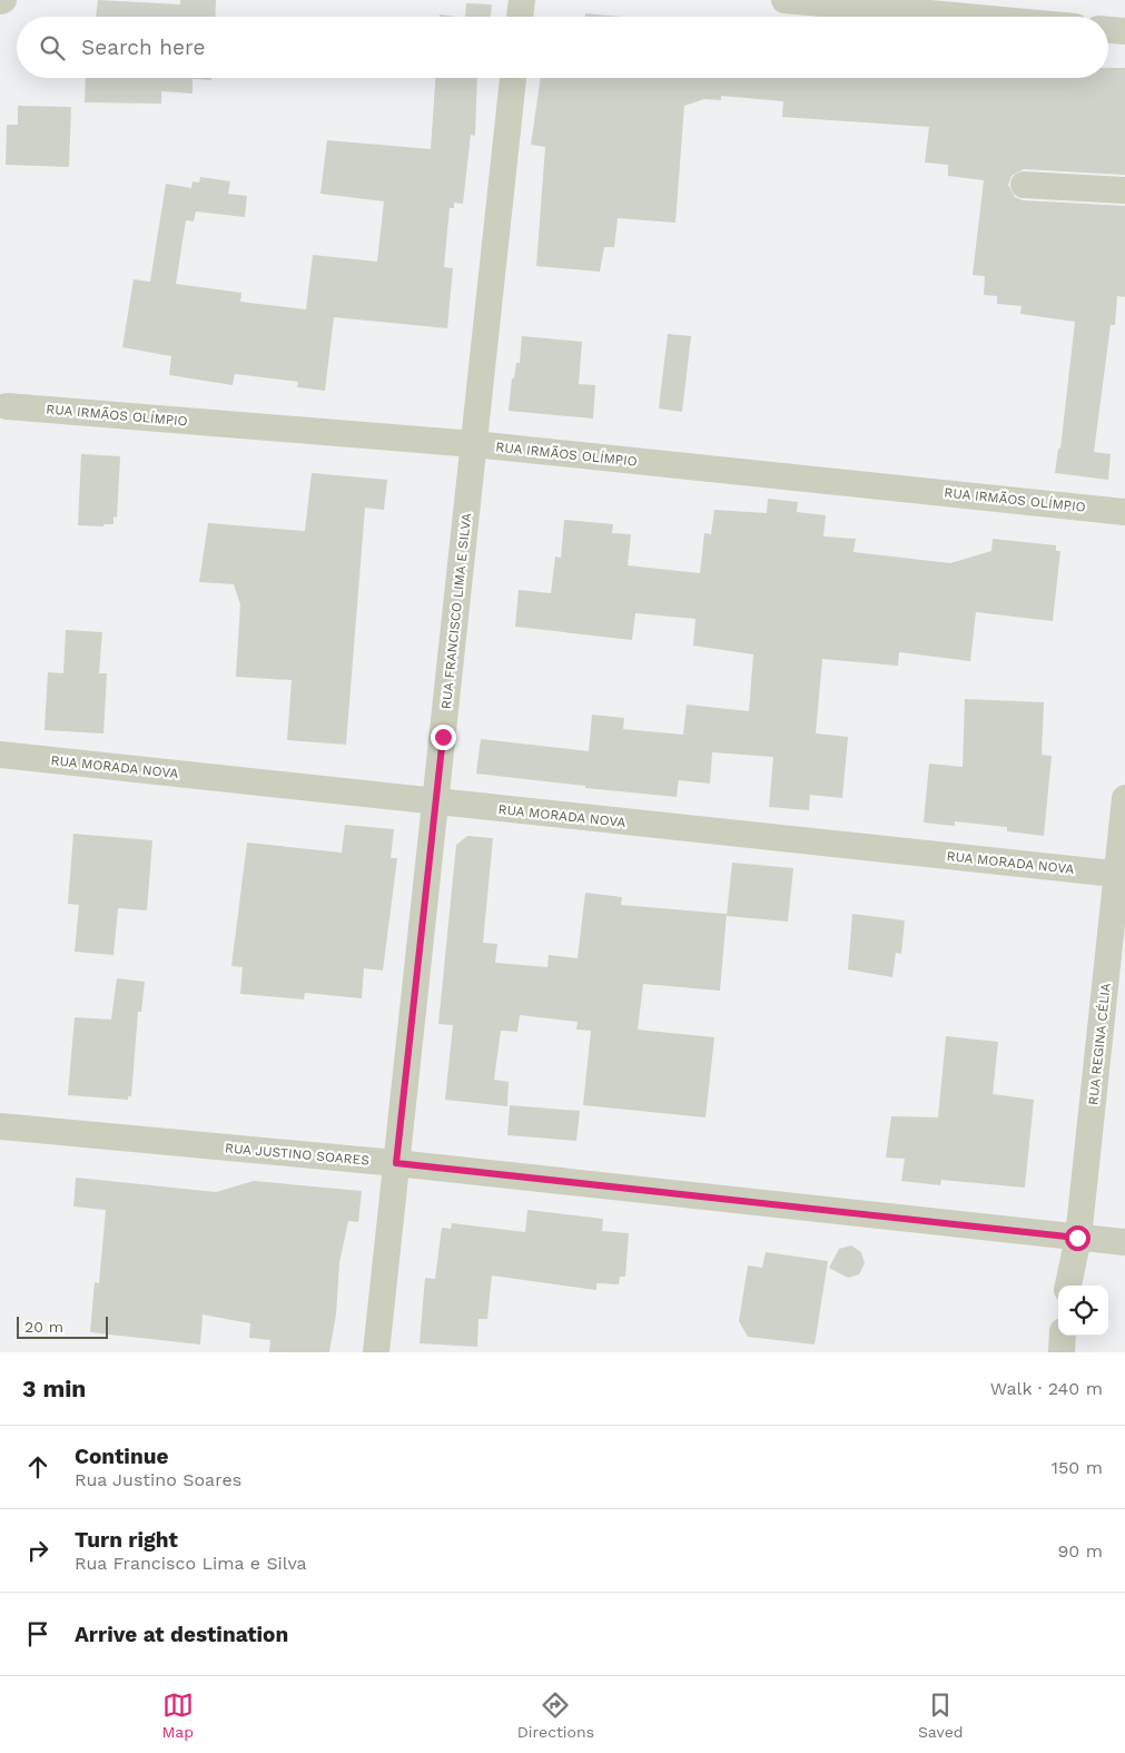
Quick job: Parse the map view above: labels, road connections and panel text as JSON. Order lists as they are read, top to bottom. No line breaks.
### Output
{"streets":{"street":["RUA IRMÃOS OLÍMPIO","RUA FRANCISCO LIMA E SILVA","RUA MORADA NOVA","RUA REGINA CÉLIA","RUA JUSTINO SOARES"]},"crossings":[["RUA IRMÃOS OLÍMPIO","RUA FRANCISCO LIMA E SILVA"],["RUA FRANCISCO LIMA E SILVA","RUA MORADA NOVA"],["RUA FRANCISCO LIMA E SILVA","RUA JUSTINO SOARES"],["RUA MORADA NOVA","RUA REGINA CÉLIA"],["RUA REGINA CÉLIA","RUA JUSTINO SOARES"]],"scale_bar":"20 m","page":{"search":"Search here","scale":"20 m","heading":["3 min","Walk · 240 m"],"list":[["Continue","Rua Justino Soares","150 m"],["Turn right","Rua Francisco Lima e Silva","90 m"],"Arrive at destination"],"nav":["Map","Directions","Saved"]}}
